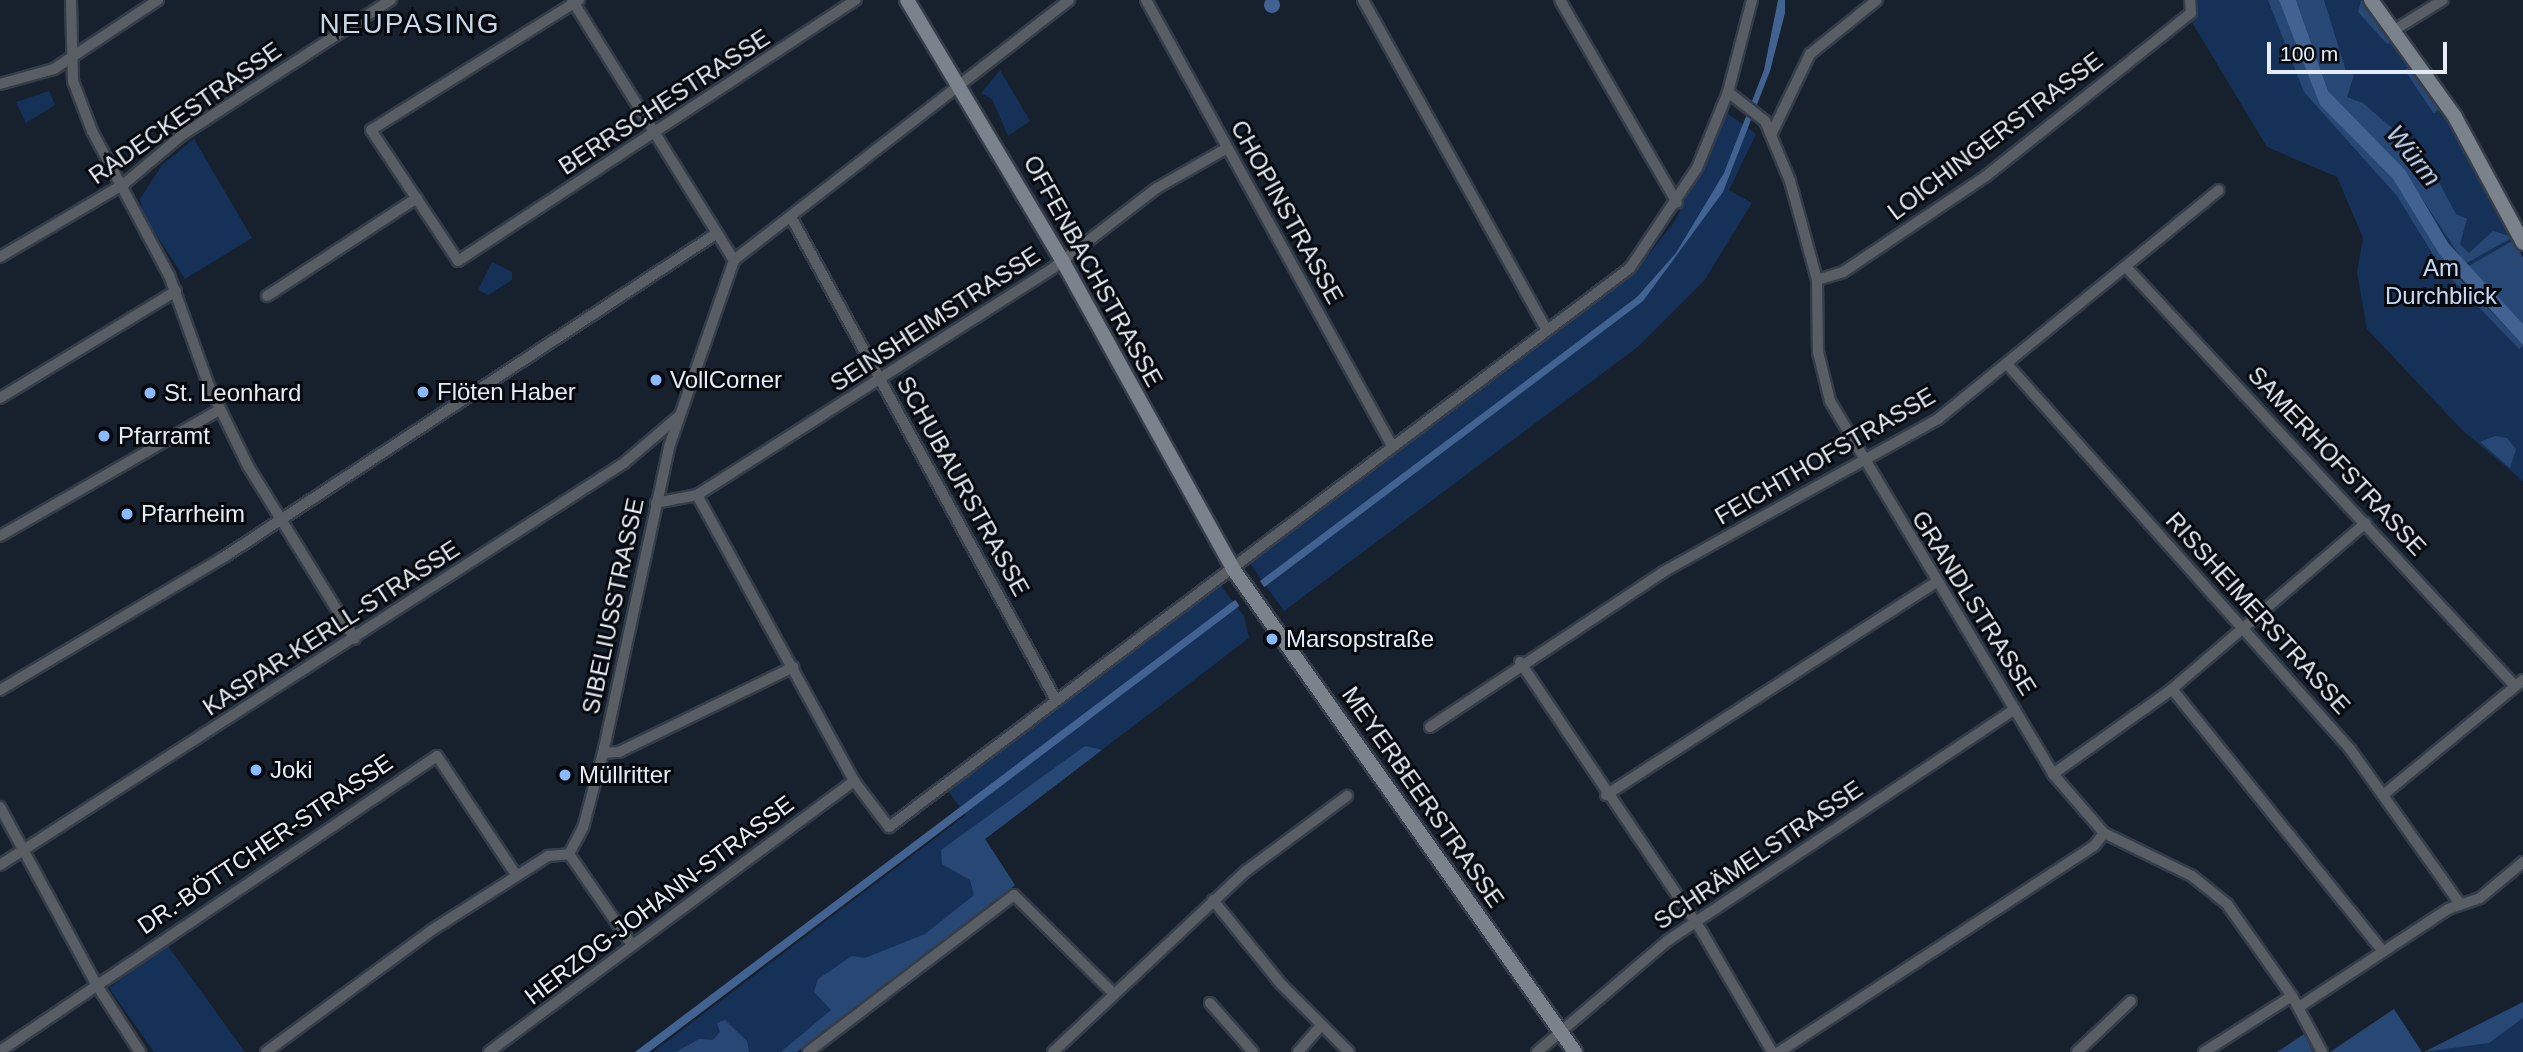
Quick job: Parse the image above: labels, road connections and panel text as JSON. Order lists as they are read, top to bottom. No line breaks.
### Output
{"streets":{"street":["BERRSCHESTRASSE","RADECKESTRASSE","LOICHINGERSTRASSE","CHOPINSTRASSE","OFFENBACHSTRASSE","SEINSHEIMSTRASSE","FEICHTHOFSTRASSE","SAMERHOFSTRASSE","SCHUBAURSTRASSE","GRANDLSTRASSE","SIBELIUSSTRASSE","RISSHEIMERSTRASSE","KASPAR-KERLL-STRASSE","MEYERBEERSTRASSE","DR.-BÖTTCHER-STRASSE","SCHRÄMELSTRASSE","HERZOG-JOHANN-STRASSE"]},"crossings":[["LOICHINGERSTRASSE","GRANDLSTRASSE"],["CHOPINSTRASSE","SEINSHEIMSTRASSE"],["OFFENBACHSTRASSE","SEINSHEIMSTRASSE"],["OFFENBACHSTRASSE","MEYERBEERSTRASSE"],["SEINSHEIMSTRASSE","SCHUBAURSTRASSE"],["SEINSHEIMSTRASSE","SIBELIUSSTRASSE"],["FEICHTHOFSTRASSE","SAMERHOFSTRASSE"],["FEICHTHOFSTRASSE","GRANDLSTRASSE"],["FEICHTHOFSTRASSE","RISSHEIMERSTRASSE"],["GRANDLSTRASSE","SCHRÄMELSTRASSE"],["SIBELIUSSTRASSE","KASPAR-KERLL-STRASSE"],["MEYERBEERSTRASSE","SCHRÄMELSTRASSE"]],"districts":["NEUPASING"],"water":["Würm"],"parks":["Am Durchblick"],"places":["VollCorner","Flöten Haber","St. Leonhard","Pfarramt","Pfarrheim","Marsopstraße","Joki","Müllritter"],"scale_bar":"100 m"}
